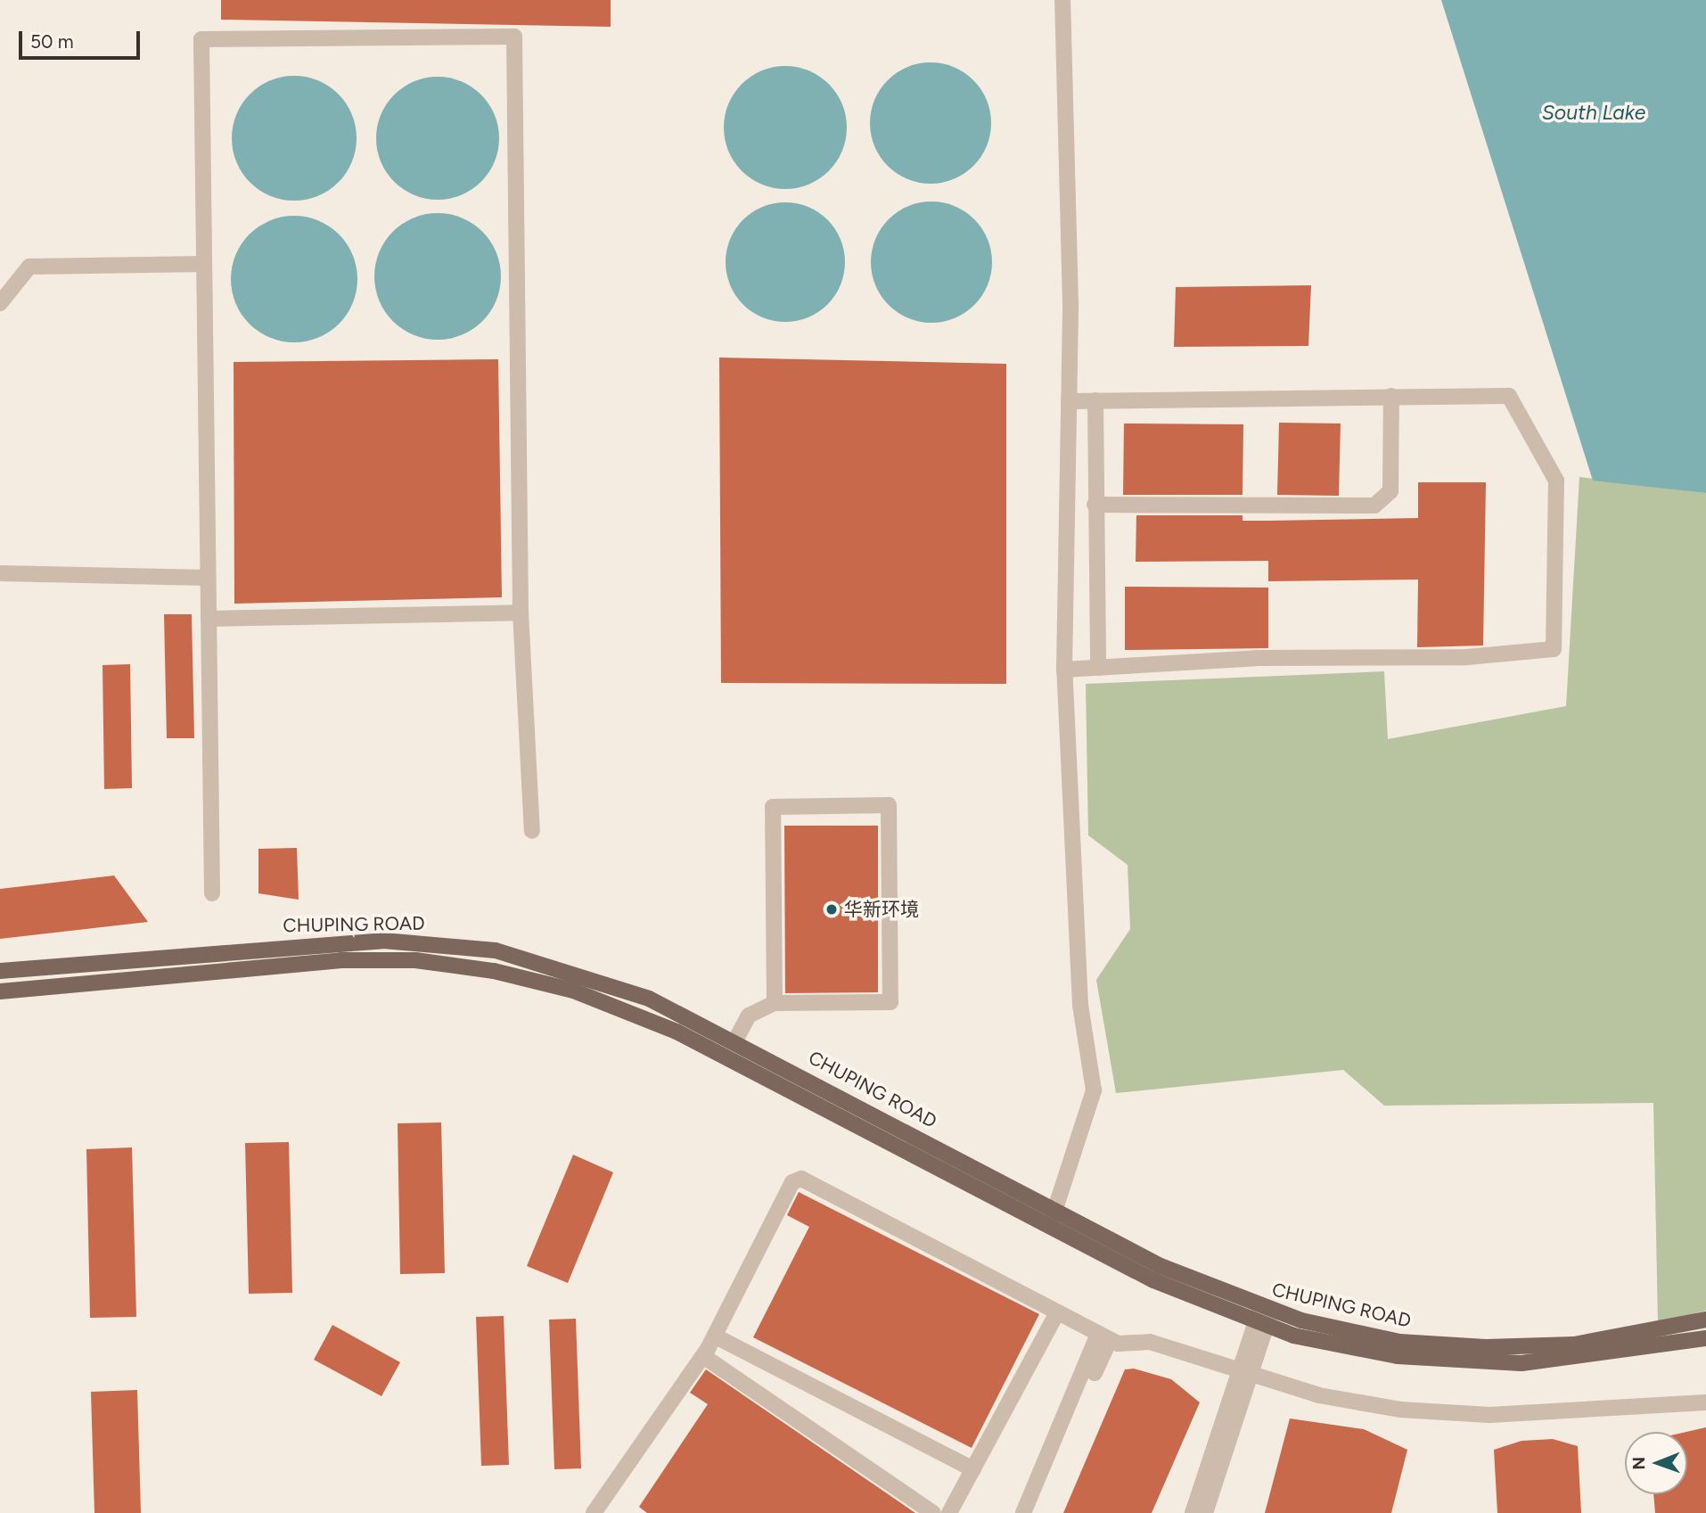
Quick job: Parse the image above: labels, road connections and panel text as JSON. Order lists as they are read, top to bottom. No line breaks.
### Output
{"streets":{"main road":["CHUPING ROAD"]},"water":["South Lake"],"places":["华新环境"],"scale_bar":"50 m","north":"left"}
